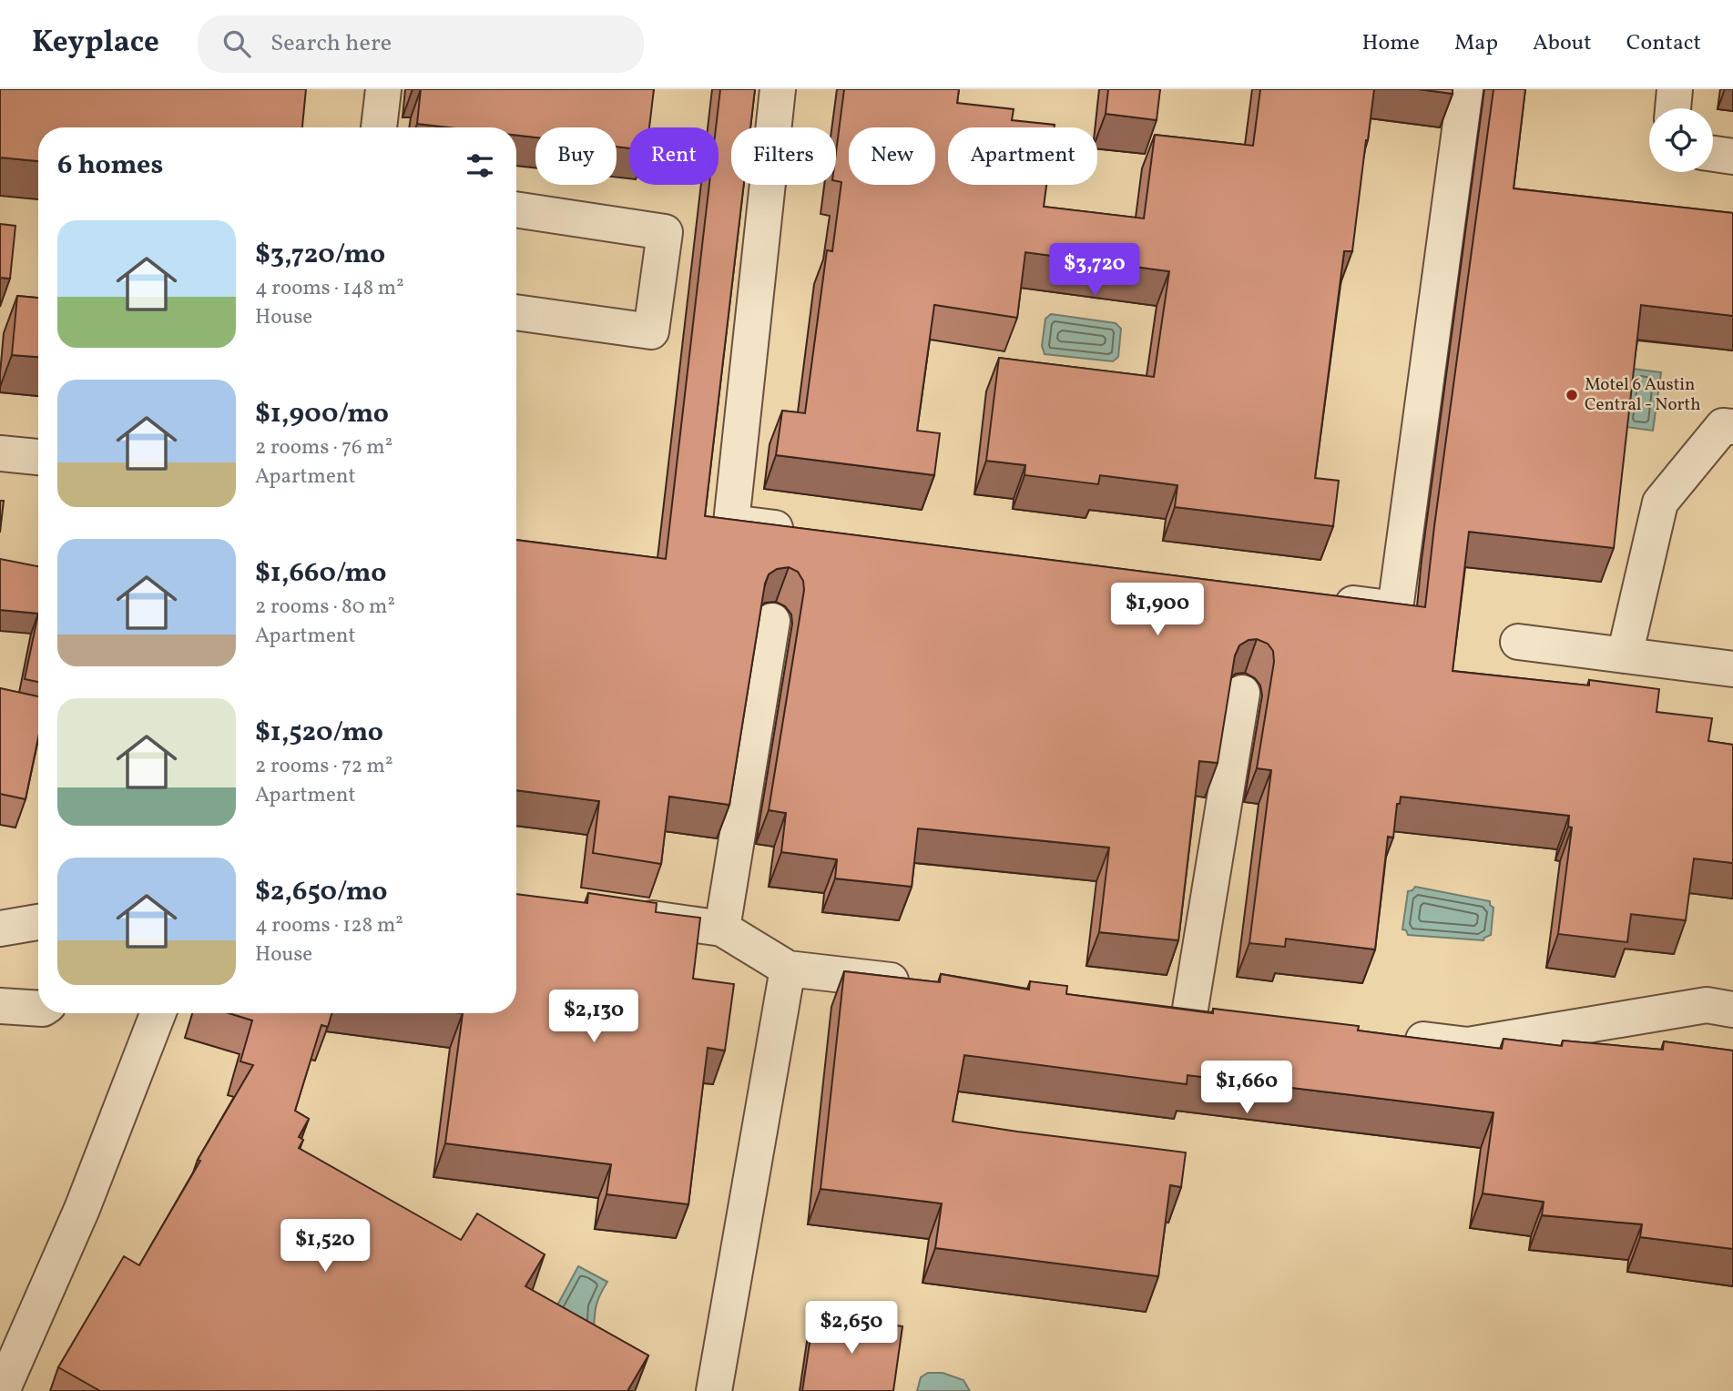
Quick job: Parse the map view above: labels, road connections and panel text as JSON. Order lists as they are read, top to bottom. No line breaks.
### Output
{"places":["Motel 6 Austin Central - North"],"page":{"header":"Keyplace","search":"Search here","nav":["Home","Map","About","Contact"],"chip":["Buy","Rent","Filters","New","Apartment"],"heading":"6 homes","list":[{"name":"$3,720/mo","note":"4 rooms · 148 m² · House"},{"name":"$1,900/mo","note":"2 rooms · 76 m² · Apartment"},{"name":"$1,660/mo","note":"2 rooms · 80 m² · Apartment"},{"name":"$1,520/mo","note":"2 rooms · 72 m² · Apartment"},{"name":"$2,650/mo","note":"4 rooms · 128 m² · House"}],"price":["$3,720","$1,900","$2,130","$1,660","$1,520","$2,650"]}}
